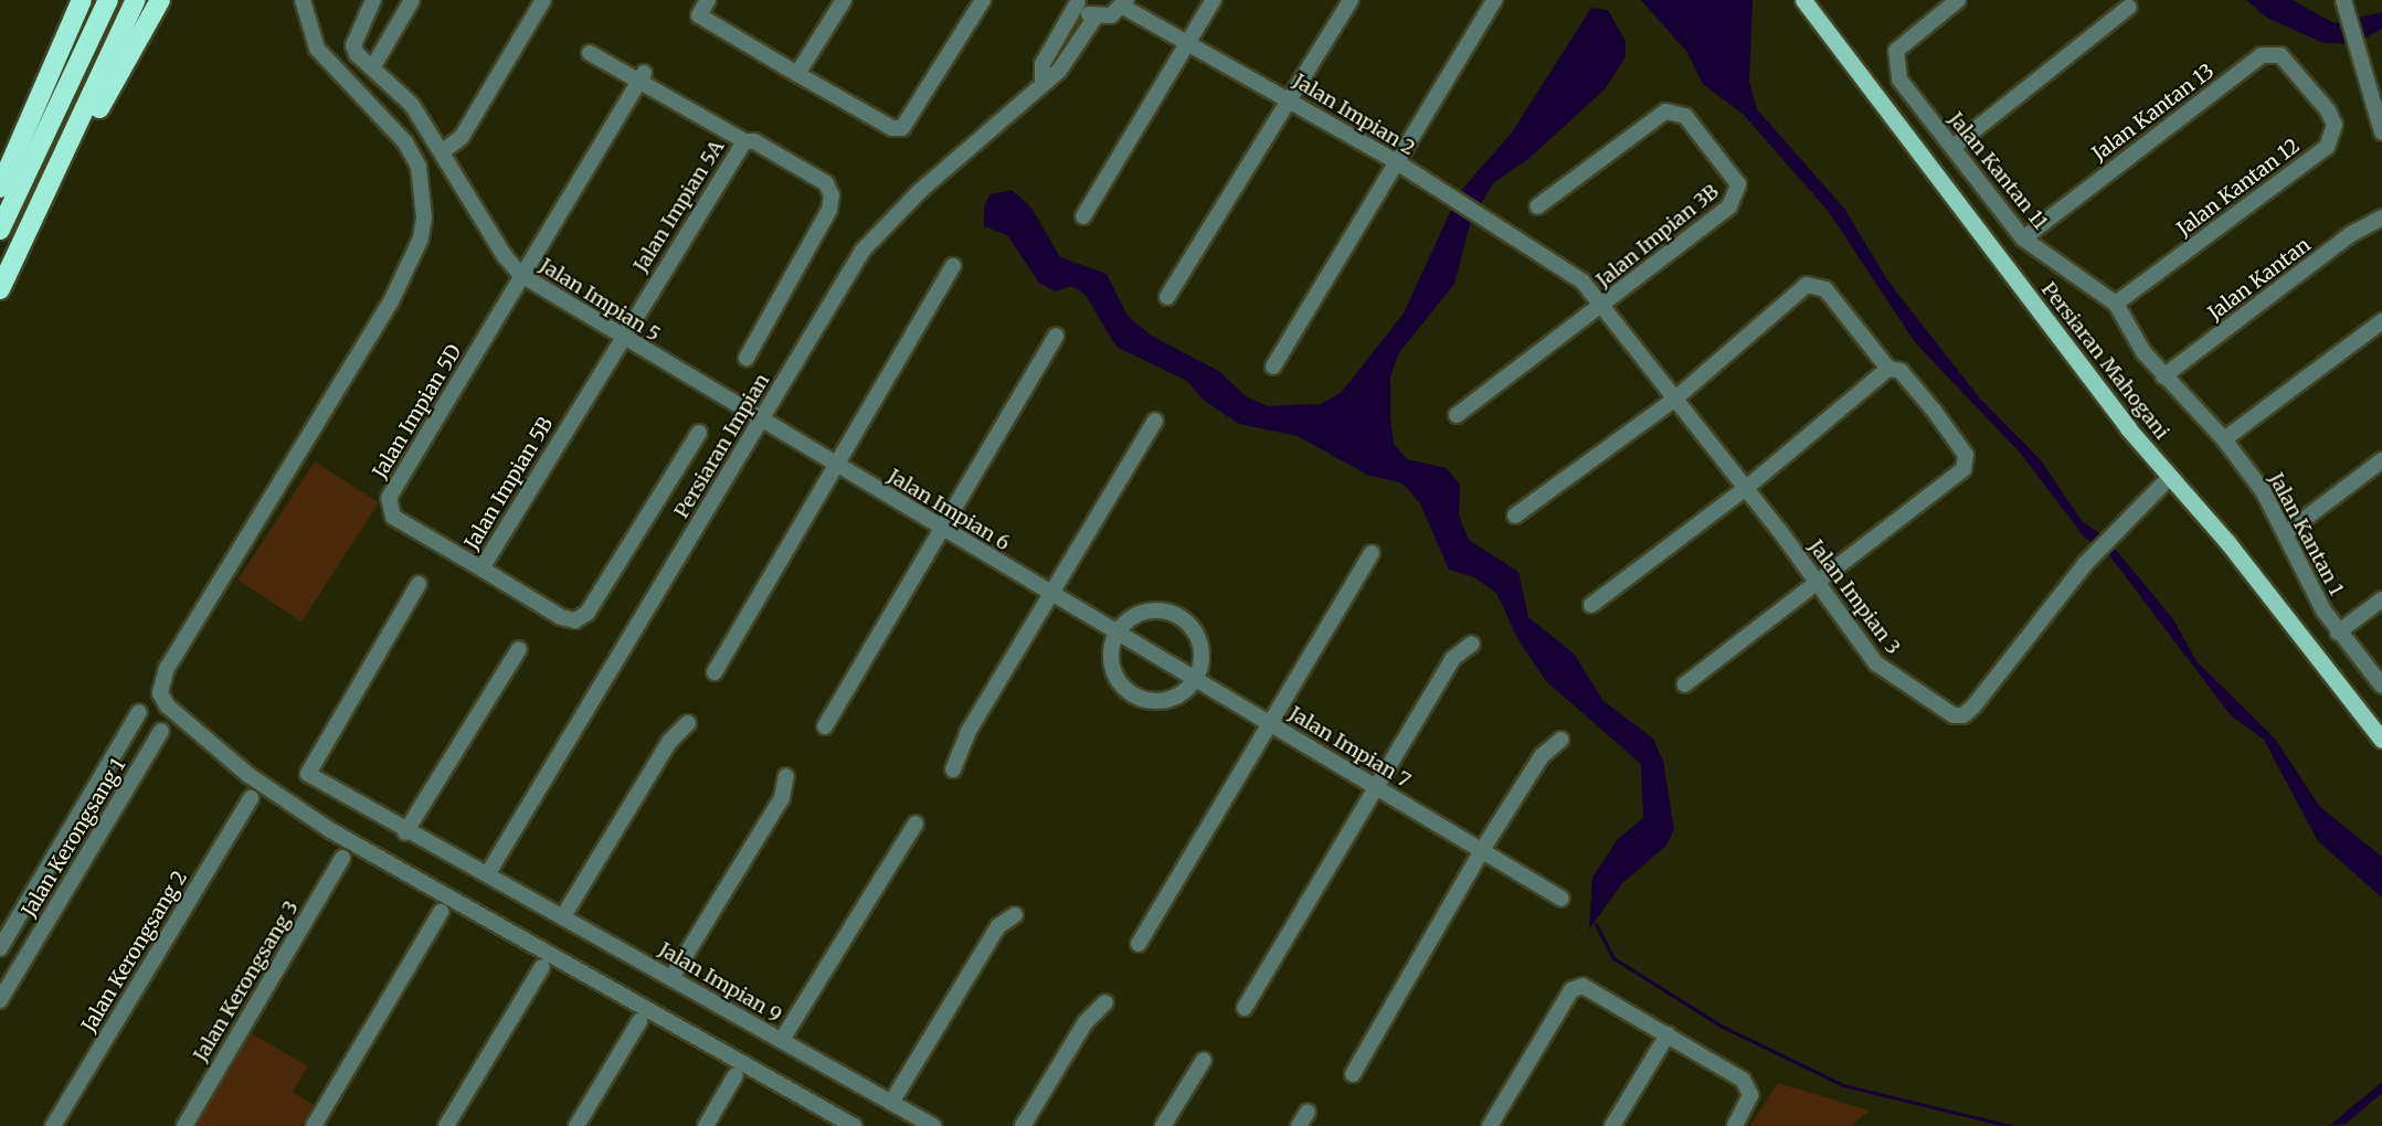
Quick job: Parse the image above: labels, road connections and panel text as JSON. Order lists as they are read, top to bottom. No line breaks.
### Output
{"streets":{"main road":["Persiaran Mahogani"],"street":["Jalan Kantan 13","Jalan Impian 2","Jalan Kantan 11","Jalan Kantan 12","Jalan Impian 5A","Jalan Impian 3B","Jalan Kantan","Jalan Impian 5","Jalan Impian 5D","Persiaran Impian","Jalan Impian 5B","Jalan Impian 6","Jalan Kantan 1","Jalan Impian 3","Jalan Impian 7","Jalan Kerongsang 1","Jalan Kerongsang 2","Jalan Kerongsang 3","Jalan Impian 9"]},"crossings":[["Jalan Kantan 13","Jalan Kantan 11"],["Jalan Kantan 13","Jalan Kantan 12"],["Jalan Impian 2","Jalan Impian 3"],["Jalan Kantan 11","Jalan Kantan 12"],["Jalan Kantan 11","Jalan Kantan"],["Jalan Kantan 11","Jalan Kantan 1"],["Jalan Impian 5A","Jalan Impian 5"],["Jalan Impian 5A","Jalan Impian 5B"],["Jalan Impian 3B","Jalan Impian 3"],["Jalan Kantan","Jalan Kantan 1"],["Jalan Impian 5","Jalan Impian 5D"],["Jalan Impian 5","Persiaran Impian"],["Jalan Impian 5","Jalan Impian 5B"],["Jalan Impian 5","Jalan Impian 6"],["Persiaran Mahogani","Jalan Impian 3"],["Jalan Impian 5D","Jalan Impian 5B"],["Persiaran Impian","Jalan Impian 6"],["Persiaran Impian","Jalan Impian 9"],["Jalan Impian 6","Jalan Impian 7"]]}
